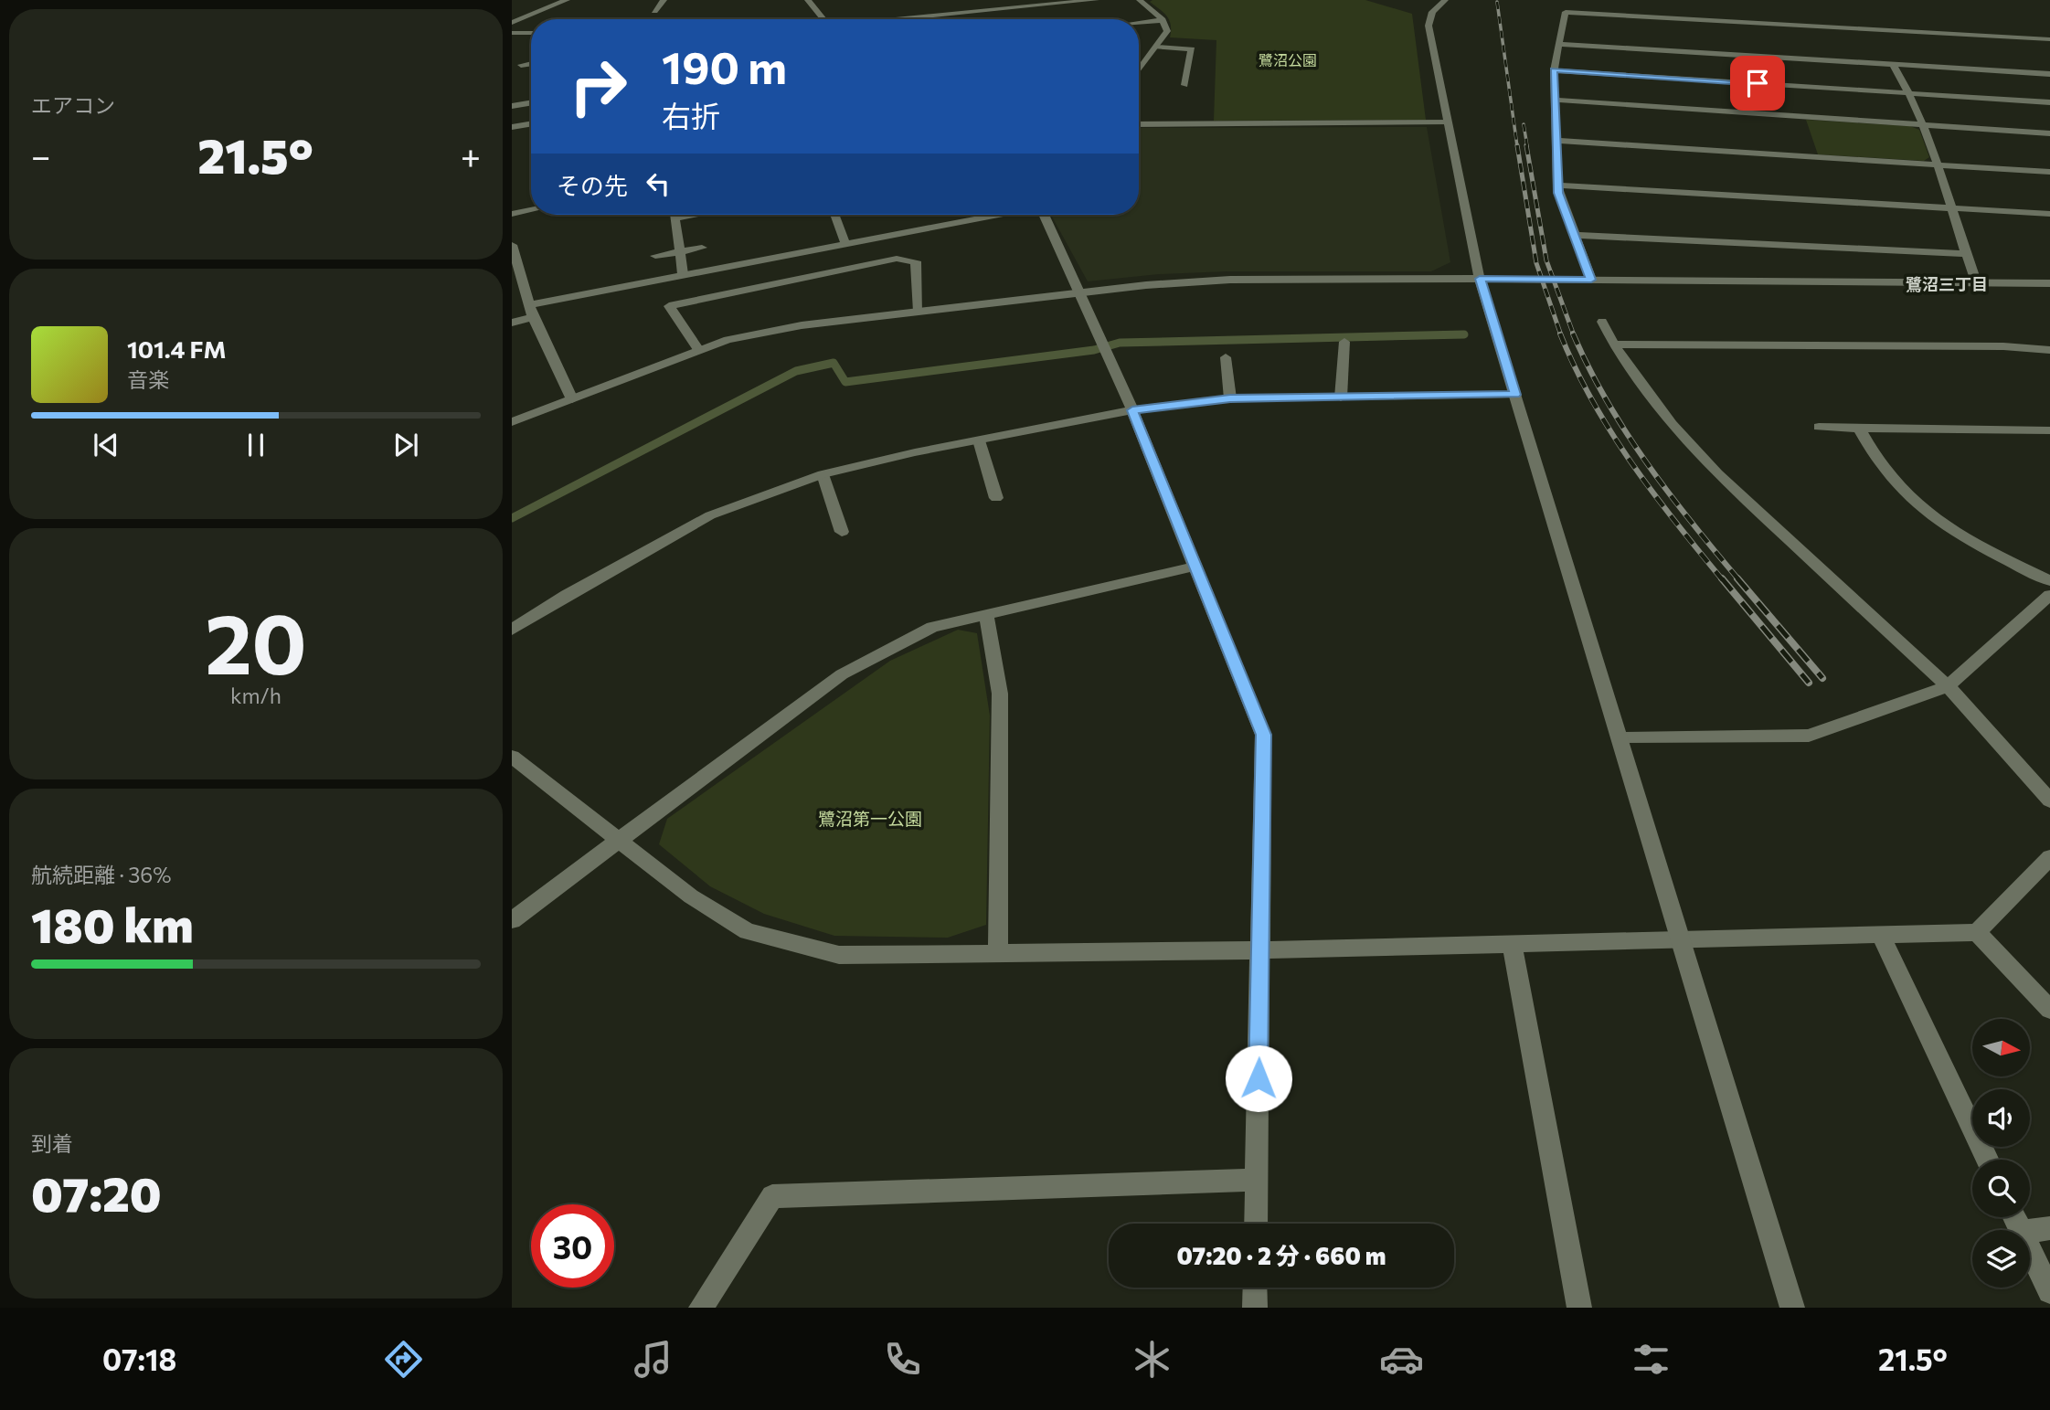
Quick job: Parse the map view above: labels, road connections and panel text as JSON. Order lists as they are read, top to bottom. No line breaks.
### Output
{"districts":["鷺沼三丁目"],"parks":["鷺沼公園","鷺沼第一公園"],"north":"right","page":{"tile":["エアコン",["20","km/h"],["航続距離 · 36%","180 km"],["到着","07:20"]],"turn":["190 m","右折"],"heat":["−","21.5°","+"],"then":"その先","song":["101.4 FM","音楽"],"limit":"30","trip":"07:20 · 2 分 · 660 m","tabs":["07:18","21.5°"]}}
